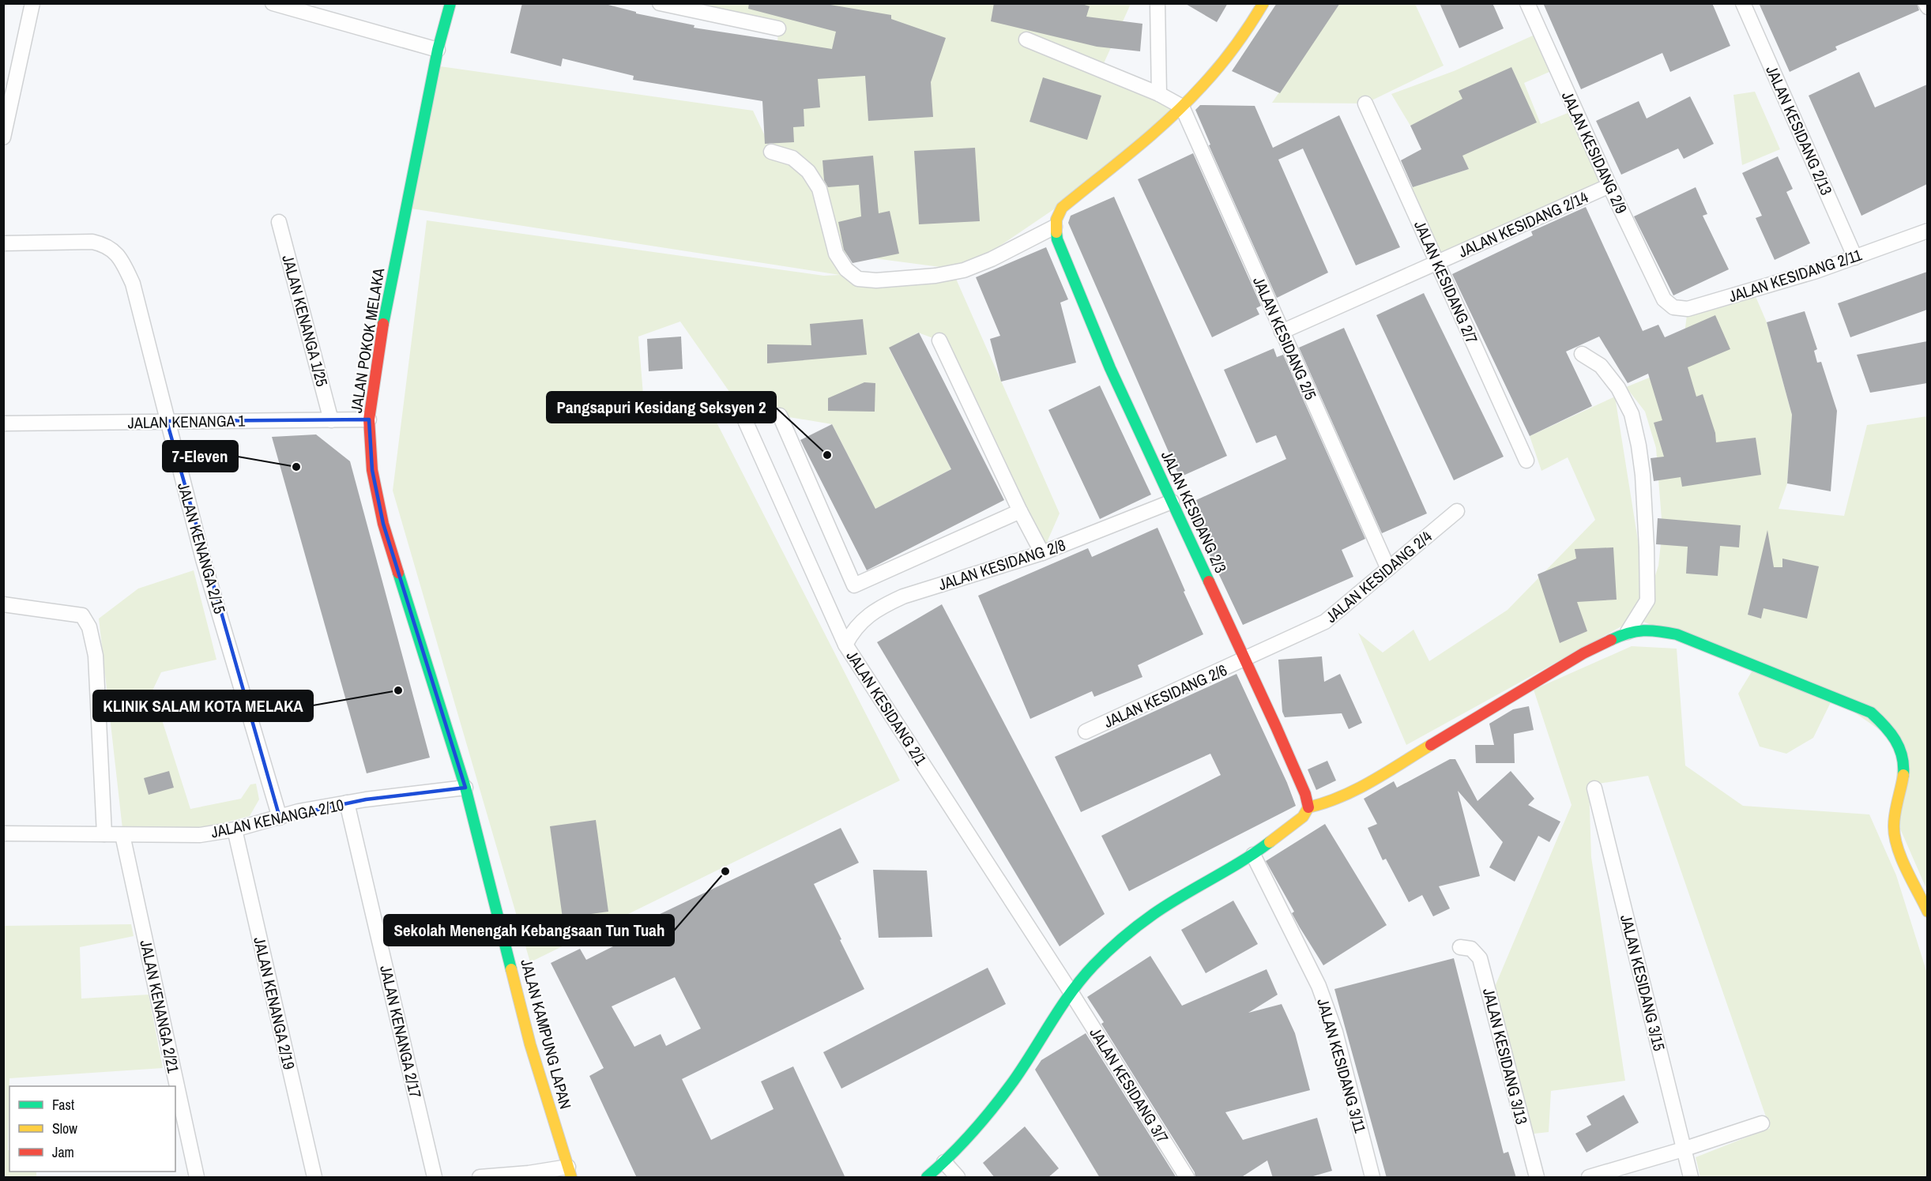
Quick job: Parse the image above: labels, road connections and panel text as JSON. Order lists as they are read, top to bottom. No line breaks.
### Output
{"streets":{"street":["JALAN KESIDANG 2/13","JALAN KESIDANG 2/9","JALAN KESIDANG 2/14","JALAN KESIDANG 2/11","JALAN KESIDANG 2/7","JALAN KENANGA 1/25","JALAN KESIDANG 2/5","JALAN POKOK MELAKA","JALAN KENANGA 1","JALAN KESIDANG 2/3","JALAN KENANGA 2/15","JALAN KESIDANG 2/8","JALAN KESIDANG 2/4","JALAN KESIDANG 2/6","JALAN KESIDANG 2/1","JALAN KENANGA 2/10","JALAN KESIDANG 3/15","JALAN KENANGA 2/19","JALAN KENANGA 2/21","JALAN KENANGA 2/17","JALAN KAMPUNG LAPAN","JALAN KESIDANG 3/13","JALAN KESIDANG 3/11","JALAN KESIDANG 3/7"]},"crossings":[["JALAN KESIDANG 2/13","JALAN KESIDANG 2/11"],["JALAN KESIDANG 2/9","JALAN KESIDANG 2/14"],["JALAN KESIDANG 2/9","JALAN KESIDANG 2/11"],["JALAN KESIDANG 2/14","JALAN KESIDANG 2/7"],["JALAN KESIDANG 2/14","JALAN KESIDANG 2/5"],["JALAN KENANGA 1/25","JALAN KENANGA 1"],["JALAN KESIDANG 2/5","JALAN KESIDANG 2/4"],["JALAN POKOK MELAKA","JALAN KENANGA 1"],["JALAN POKOK MELAKA","JALAN KENANGA 2/10"],["JALAN POKOK MELAKA","JALAN KAMPUNG LAPAN"],["JALAN KENANGA 1","JALAN KENANGA 2/15"],["JALAN KESIDANG 2/3","JALAN KESIDANG 2/8"],["JALAN KESIDANG 2/3","JALAN KESIDANG 2/4"],["JALAN KESIDANG 2/3","JALAN KESIDANG 2/6"],["JALAN KENANGA 2/15","JALAN KENANGA 2/10"],["JALAN KESIDANG 2/8","JALAN KESIDANG 2/1"],["JALAN KESIDANG 2/4","JALAN KESIDANG 2/6"],["JALAN KESIDANG 2/1","JALAN KESIDANG 3/7"],["JALAN KENANGA 2/10","JALAN KENANGA 2/19"],["JALAN KENANGA 2/10","JALAN KENANGA 2/21"],["JALAN KENANGA 2/10","JALAN KENANGA 2/17"],["JALAN KENANGA 2/10","JALAN KAMPUNG LAPAN"]],"places":["Pangsapuri Kesidang Seksyen 2","7-Eleven","KLINIK SALAM KOTA MELAKA","Sekolah Menengah Kebangsaan Tun Tuah"],"legend":["Fast","Slow","Jam"]}
